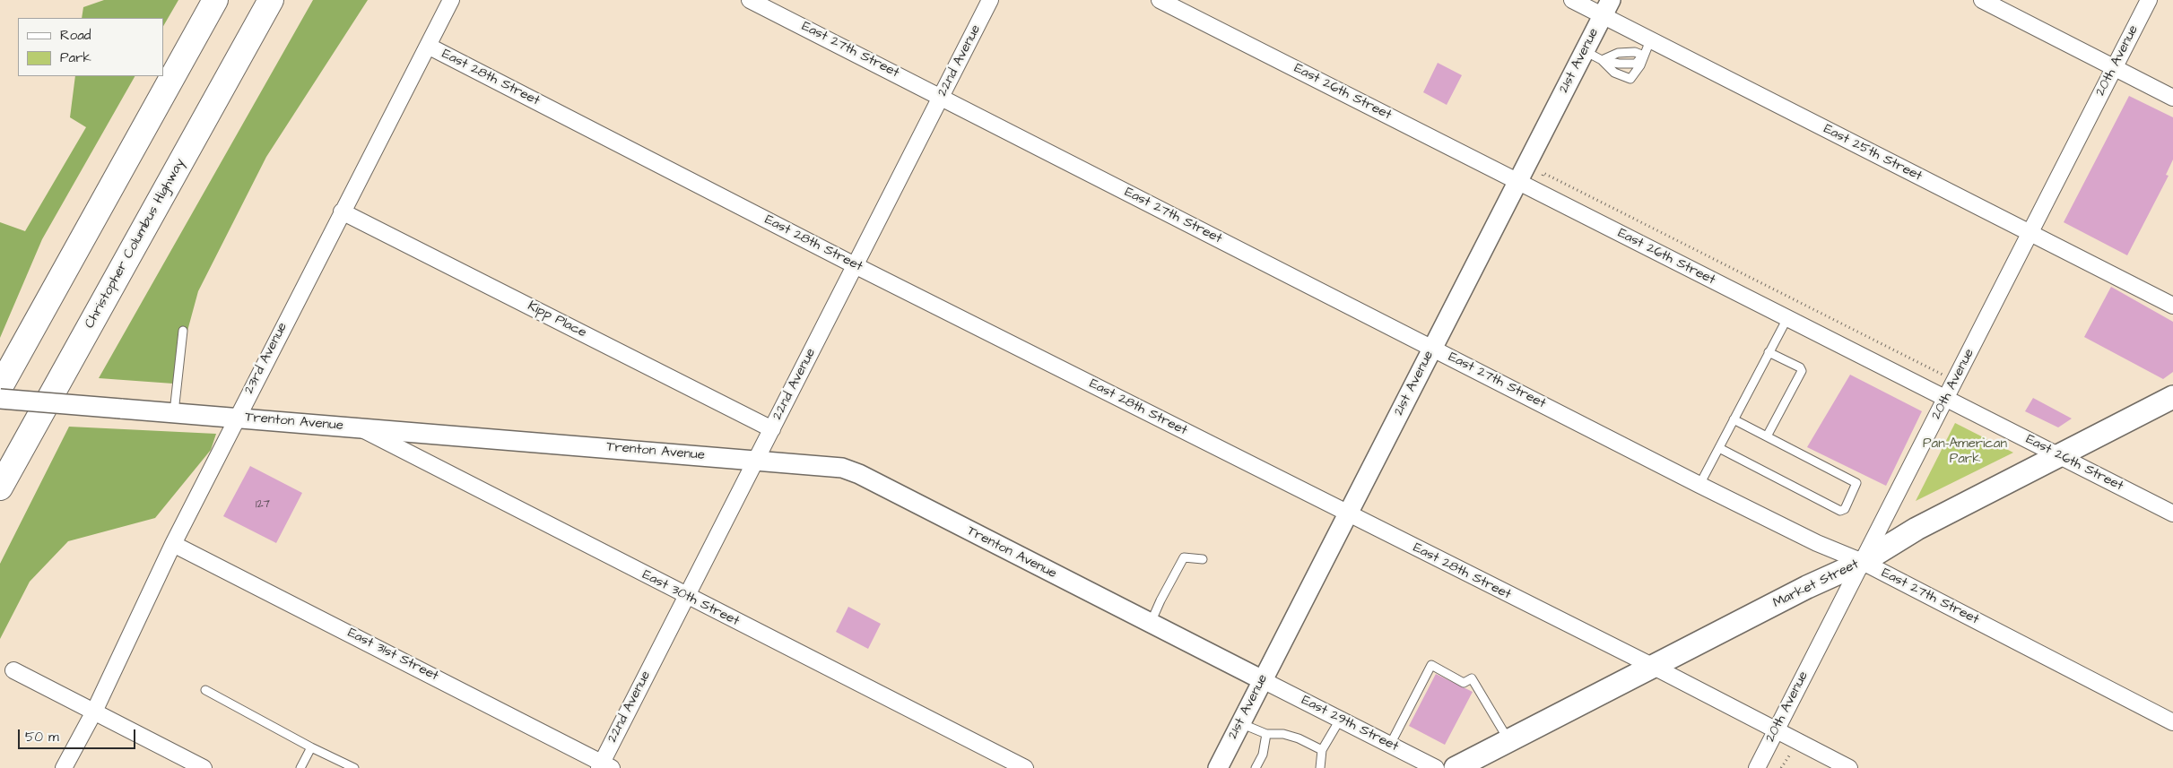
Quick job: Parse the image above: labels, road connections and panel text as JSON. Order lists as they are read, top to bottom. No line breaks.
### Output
{"streets":{"highway":["Christopher Columbus Highway"],"main road":["Market Street"],"street":["East 27th Street","22nd Avenue","21st Avenue","20th Avenue","East 28th Street","East 26th Street","East 25th Street","Kipp Place","23rd Avenue","Trenton Avenue","East 30th Street","East 31st Street","East 29th Street"]},"crossings":[["East 27th Street","22nd Avenue"],["East 27th Street","21st Avenue"],["East 27th Street","20th Avenue"],["East 27th Street","Market Street"],["22nd Avenue","East 28th Street"],["22nd Avenue","Kipp Place"],["22nd Avenue","Trenton Avenue"],["22nd Avenue","East 30th Street"],["22nd Avenue","East 31st Street"],["21st Avenue","East 28th Street"],["21st Avenue","East 26th Street"],["21st Avenue","East 25th Street"],["21st Avenue","Trenton Avenue"],["21st Avenue","East 29th Street"],["20th Avenue","East 28th Street"],["20th Avenue","East 26th Street"],["20th Avenue","East 25th Street"],["20th Avenue","Market Street"],["East 28th Street","23rd Avenue"],["East 28th Street","Market Street"],["East 26th Street","Market Street"],["Kipp Place","23rd Avenue"],["23rd Avenue","Trenton Avenue"],["23rd Avenue","East 31st Street"],["Trenton Avenue","East 30th Street"],["Trenton Avenue","East 29th Street"]],"parks":["Pan-American Park"],"house_numbers":["127"],"legend":["Road","Park"],"scale_bar":"50 m"}
